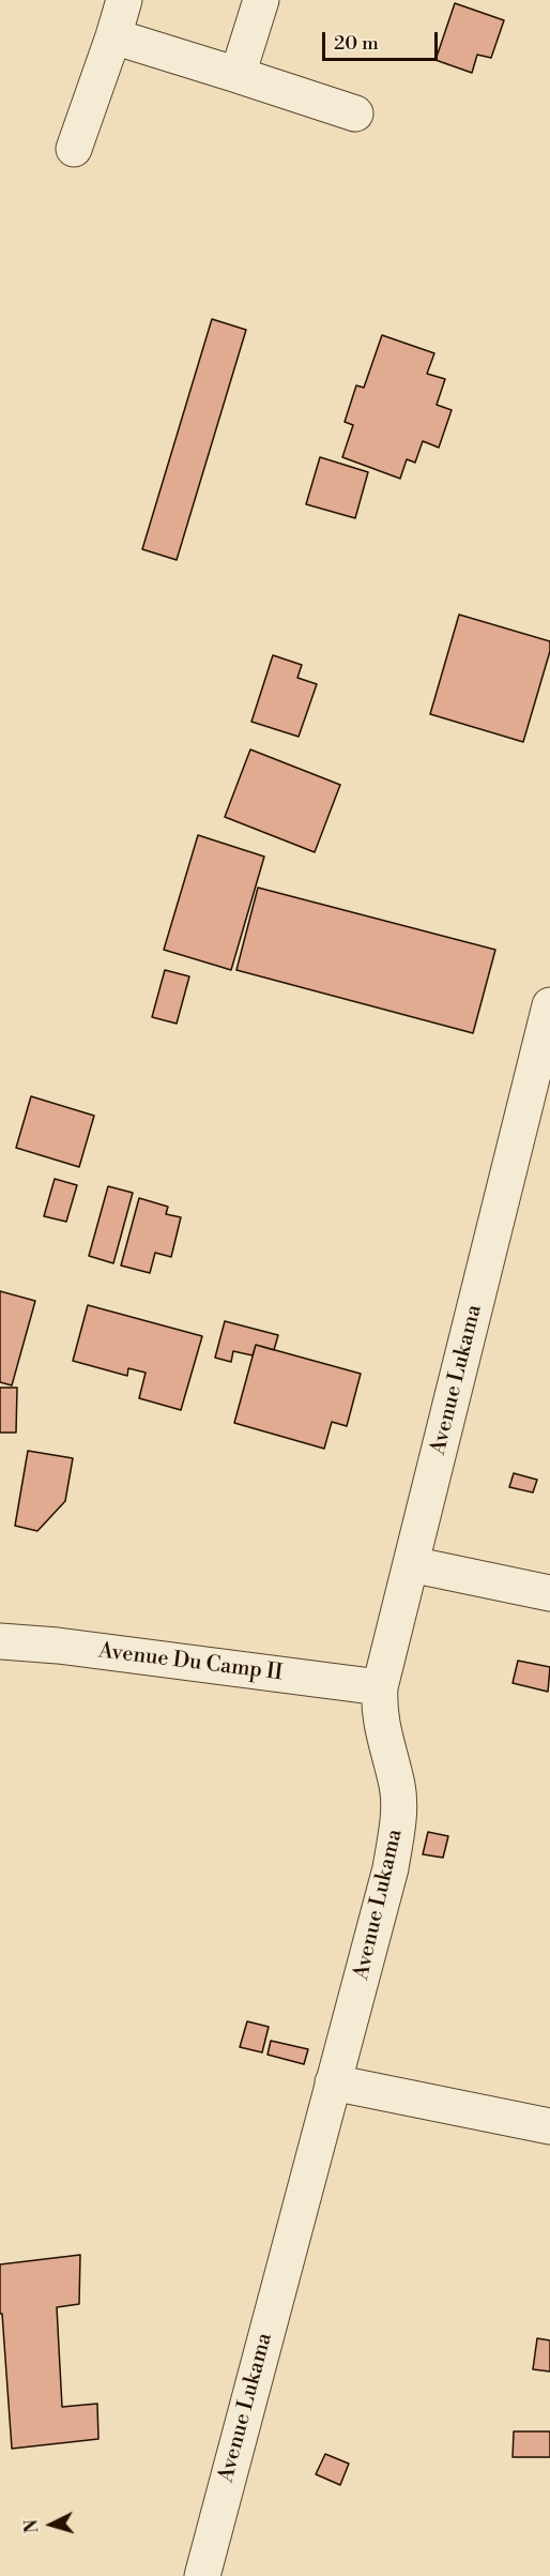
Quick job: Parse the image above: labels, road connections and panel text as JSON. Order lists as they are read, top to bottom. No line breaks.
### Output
{"streets":{"street":["Avenue Lukama","Avenue Du Camp II"]},"crossings":[["Avenue Lukama","Avenue Du Camp II"]],"scale_bar":"20 m","north":"left"}
